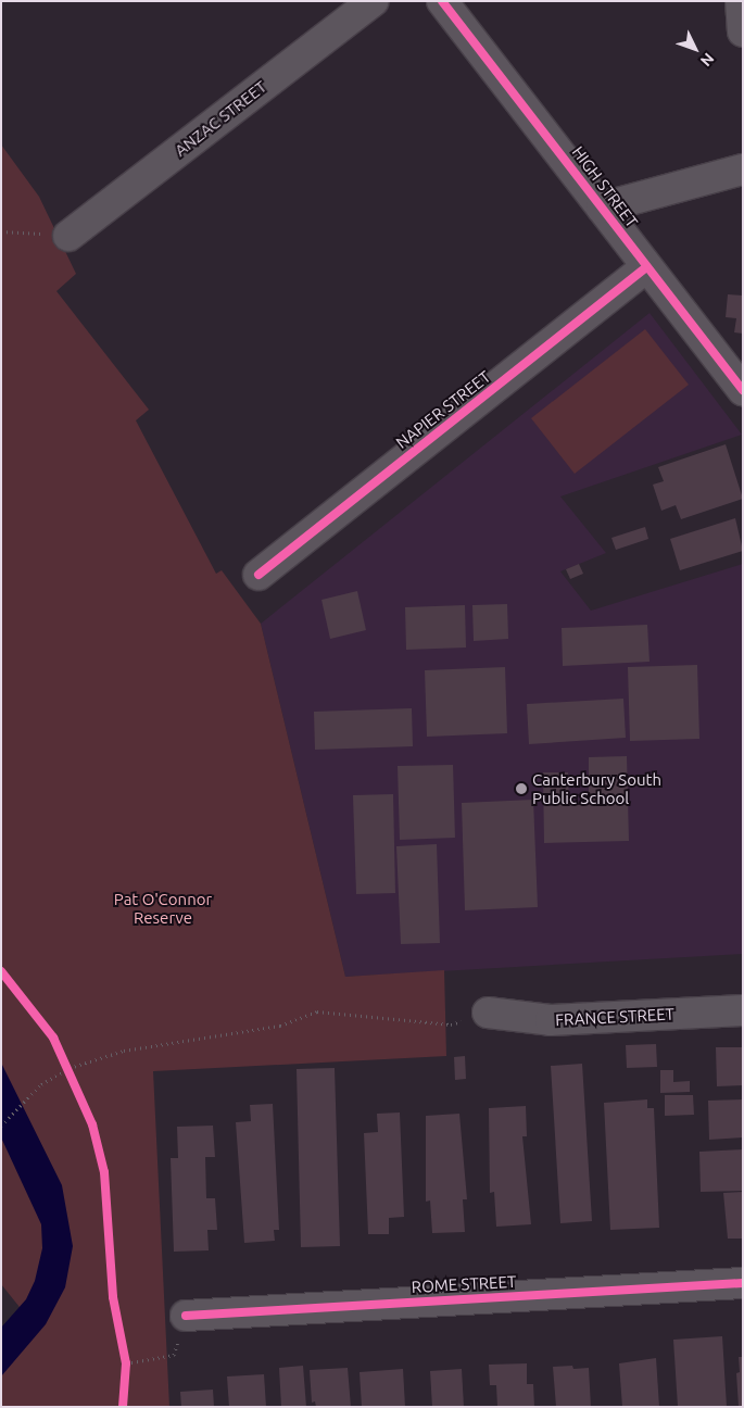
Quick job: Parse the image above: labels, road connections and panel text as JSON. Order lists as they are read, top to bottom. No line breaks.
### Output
{"streets":{"street":["ANZAC STREET","HIGH STREET","NAPIER STREET","FRANCE STREET","ROME STREET"]},"crossings":[["HIGH STREET","NAPIER STREET"]],"parks":["Pat O'Connor Reserve"],"places":["Canterbury South Public School"],"north":"bottom right"}
